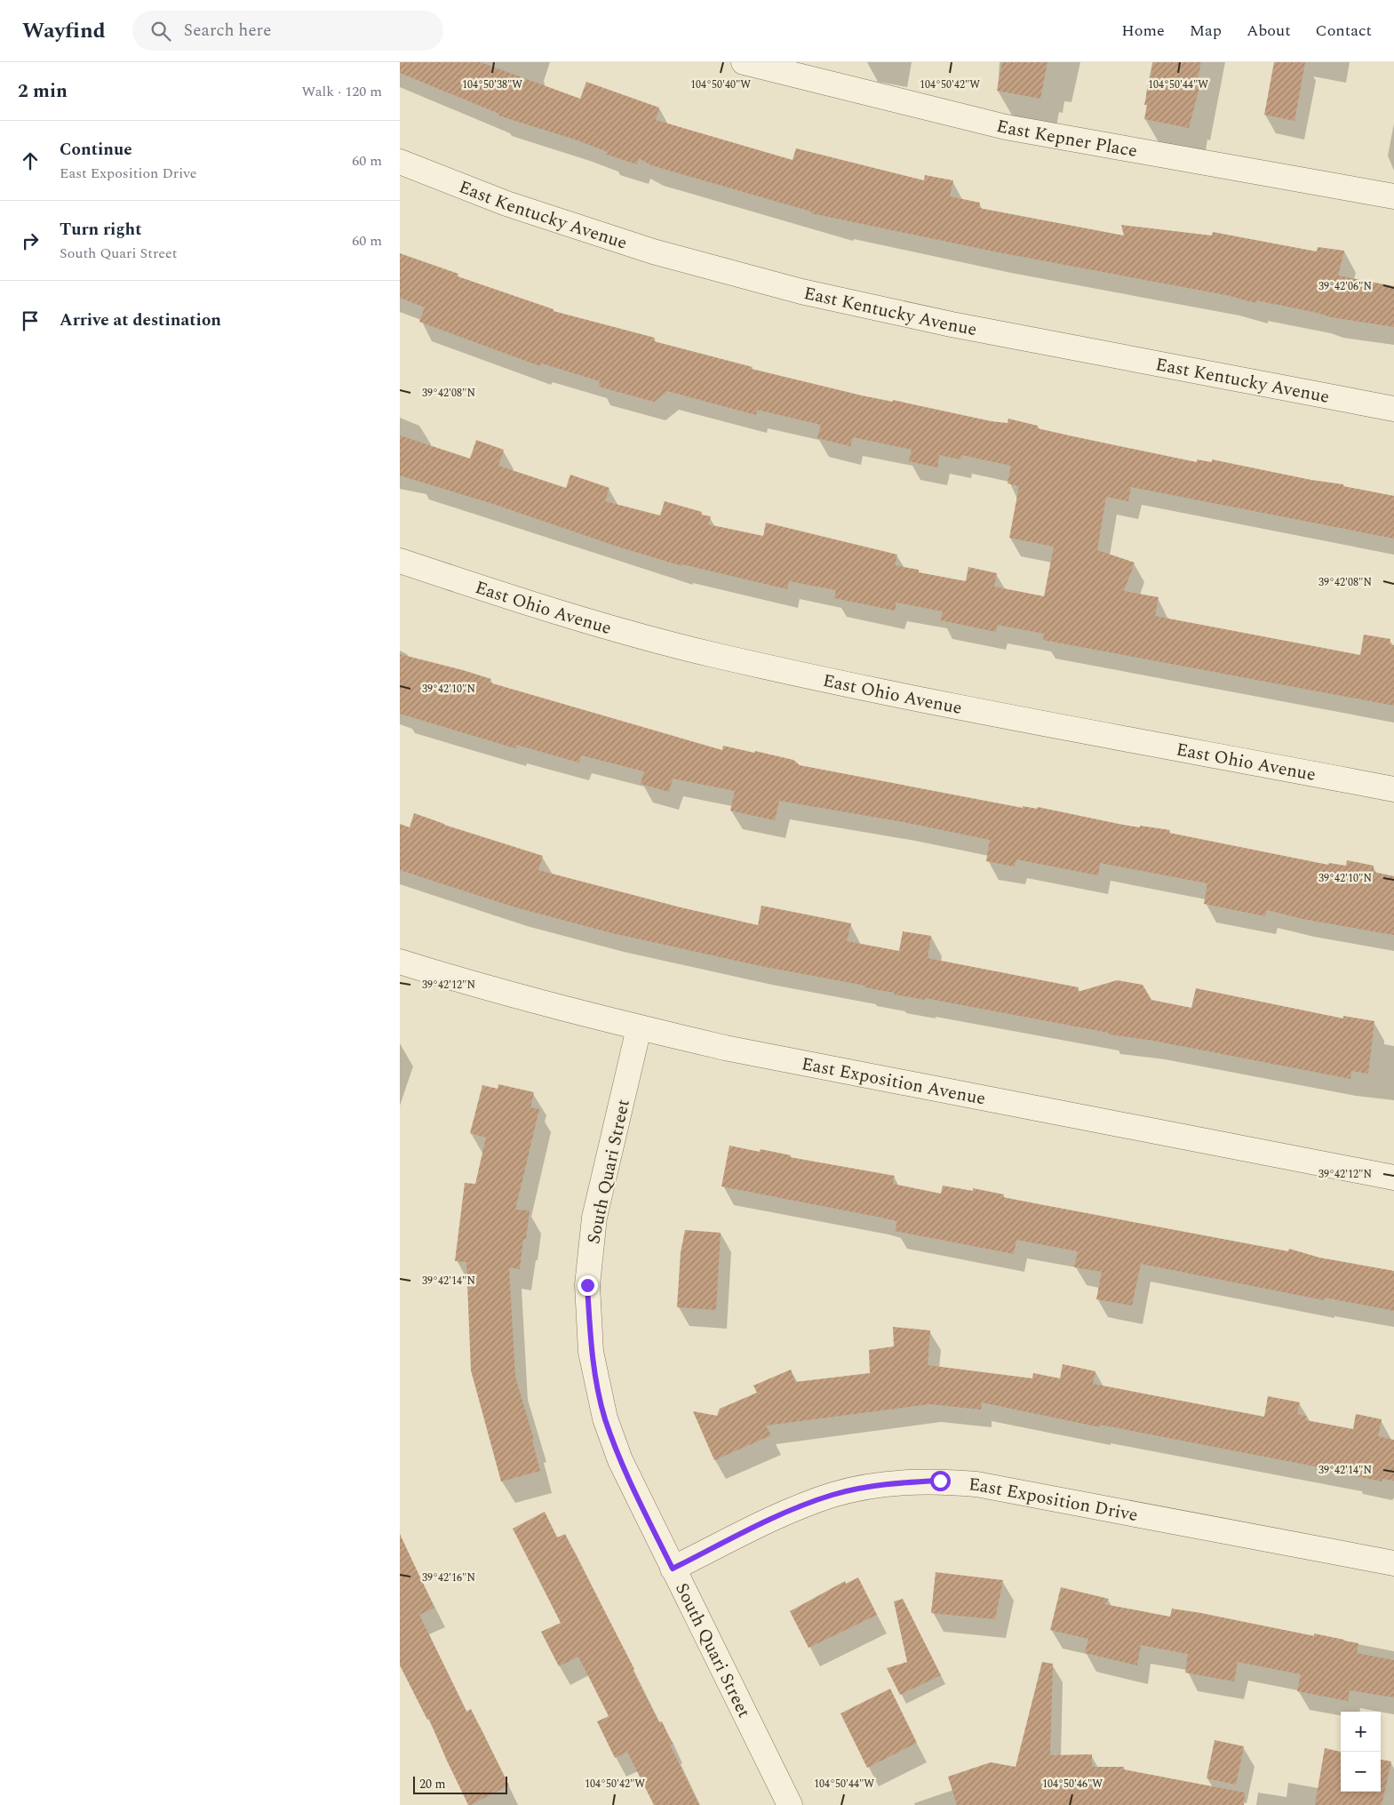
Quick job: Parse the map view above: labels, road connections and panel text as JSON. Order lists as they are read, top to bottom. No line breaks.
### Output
{"streets":{"street":["East Kepner Place","East Kentucky Avenue","East Ohio Avenue","East Exposition Avenue","South Quari Street","East Exposition Drive"]},"crossings":[["East Exposition Avenue","South Quari Street"],["South Quari Street","East Exposition Drive"]],"scale_bar":"20 m","page":{"header":"Wayfind","search":"Search here","nav":["Home","Map","About","Contact"],"heading":["2 min","Walk · 120 m"],"list":[["Continue","East Exposition Drive","60 m"],["Turn right","South Quari Street","60 m"],"Arrive at destination"],"map_buttons":["+","−"],"scale":"20 m"},"coordinates":["104°50'38\"W","104°50'40\"W","104°50'42\"W","104°50'44\"W","39°42'06\"N","39°42'08\"N","39°42'10\"N","39°42'12\"N","39°42'14\"N","39°42'16\"N","104°50'46\"W"]}
